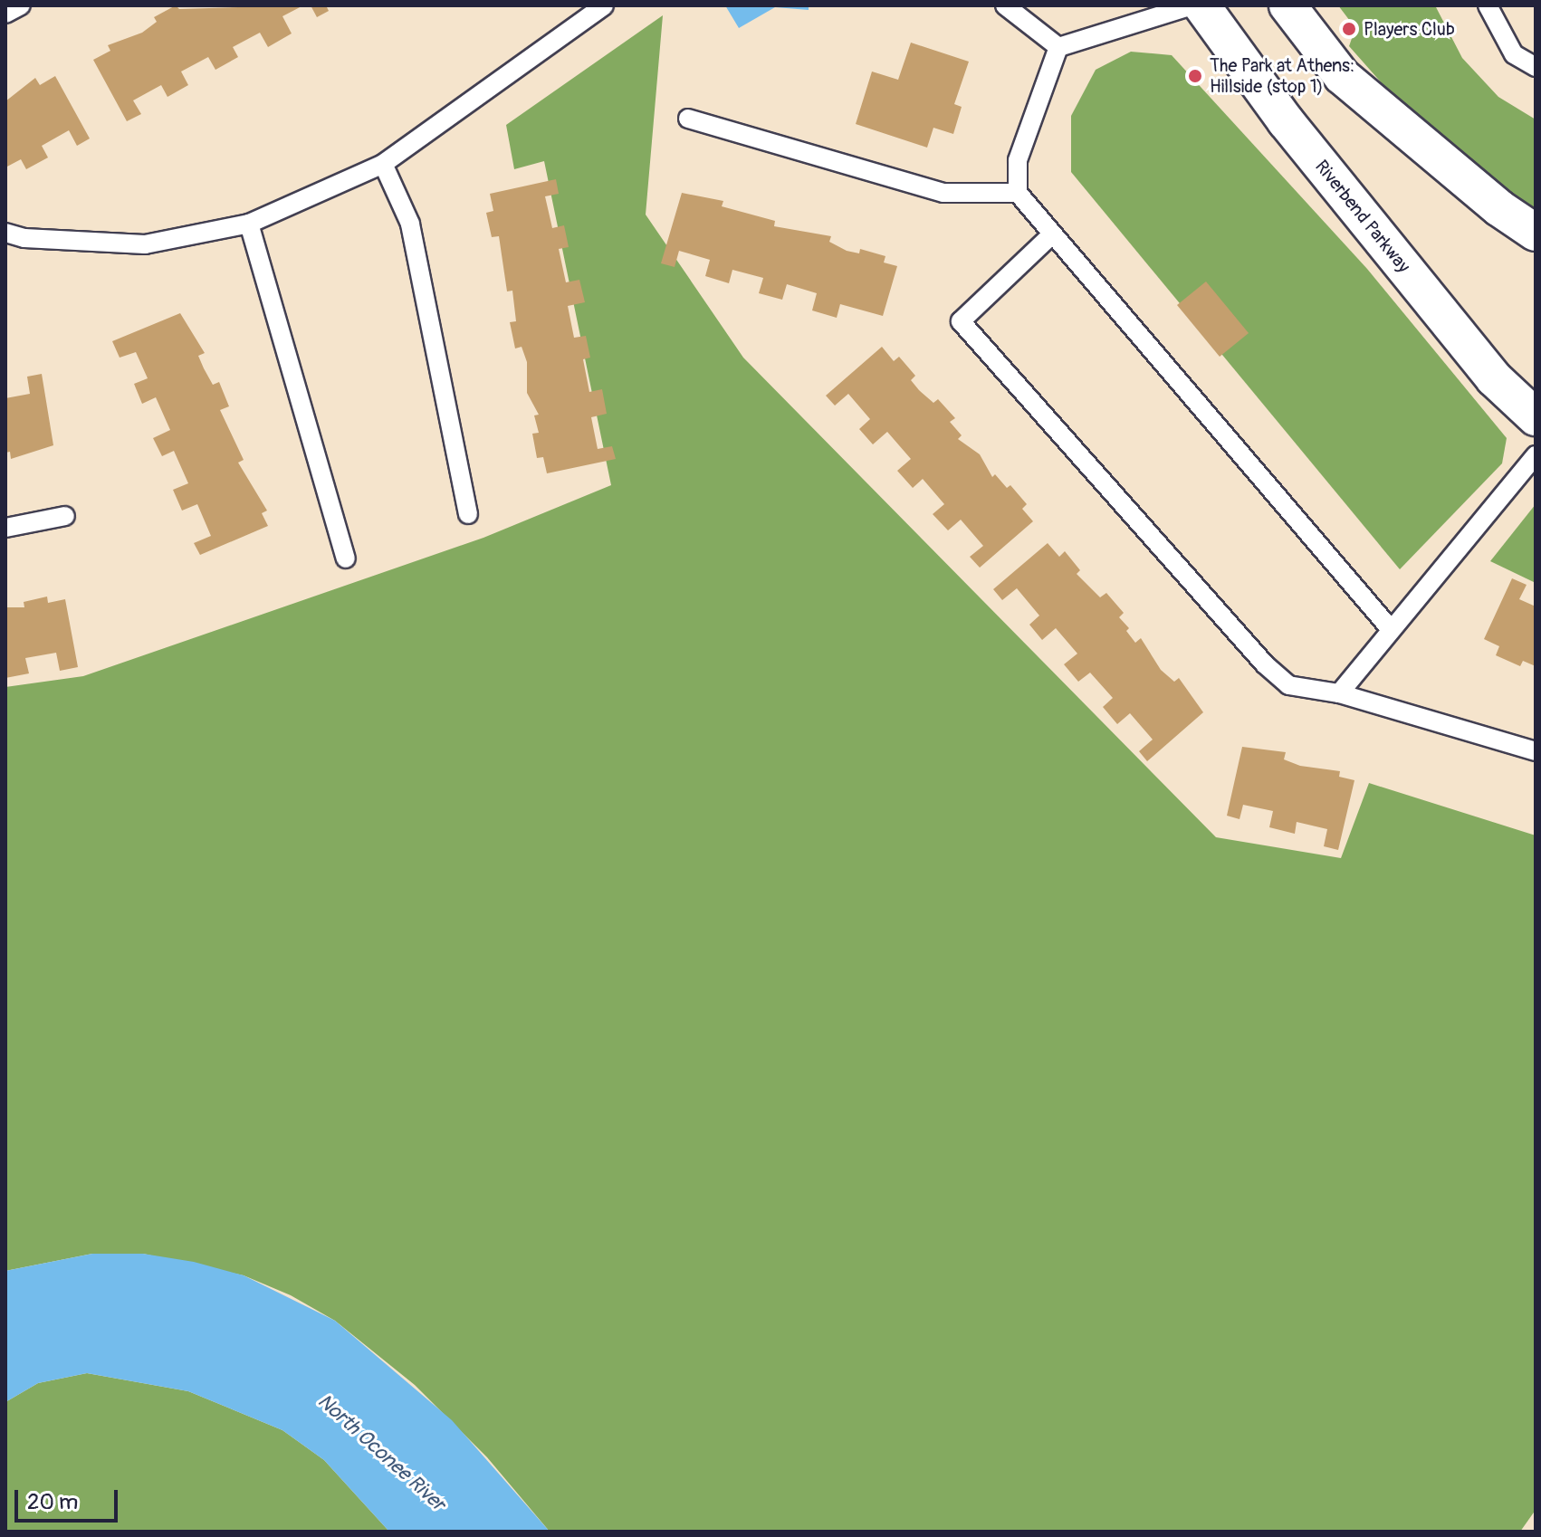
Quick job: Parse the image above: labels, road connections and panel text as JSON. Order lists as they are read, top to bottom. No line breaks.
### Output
{"streets":{"street":["Riverbend Parkway"]},"water":["North Oconee River"],"places":["Players Club","The Park at Athens: Hillside (stop 1)"],"scale_bar":"20 m"}
